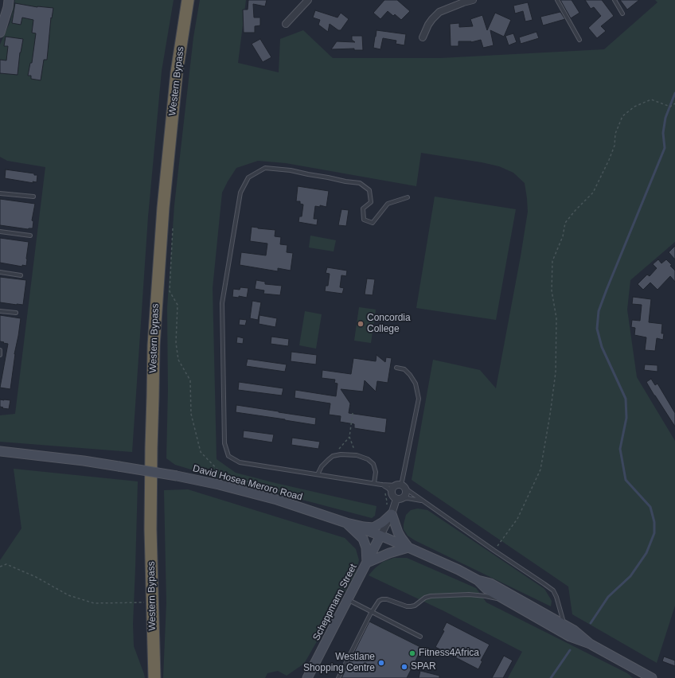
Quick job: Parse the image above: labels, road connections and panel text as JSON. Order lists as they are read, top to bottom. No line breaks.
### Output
{"streets":{"highway":["Western Bypass"],"main road":["David Hosea Meroro Road","Scheppmann Street"]},"crossings":[["David Hosea Meroro Road","Scheppmann Street"]],"places":["Concordia College","Fitness4Africa","Westlane Shopping Centre","SPAR"]}
